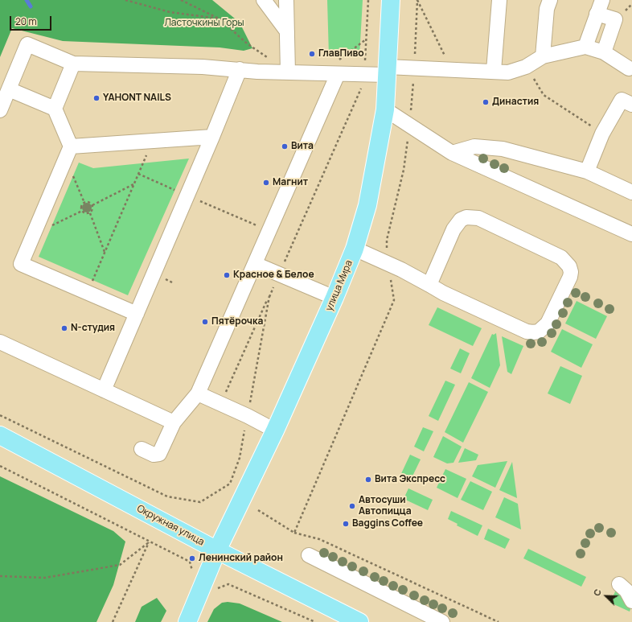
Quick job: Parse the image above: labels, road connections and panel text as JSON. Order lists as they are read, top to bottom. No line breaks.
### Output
{"streets":{"main road":["улица Мира","Окружная улица"]},"crossings":[["улица Мира","Окружная улица"]],"parks":["Ласточкины Горы"],"places":["ГлавПиво","YAHONT NAILS","Династия","Вита","Магнит","Красное & Белое","Пятёрочка","N-студия","Вита Экспресс","Автосуши Автопицца","Baggins Coffee","Ленинский район"],"scale_bar":"20 m","north":"top left"}
